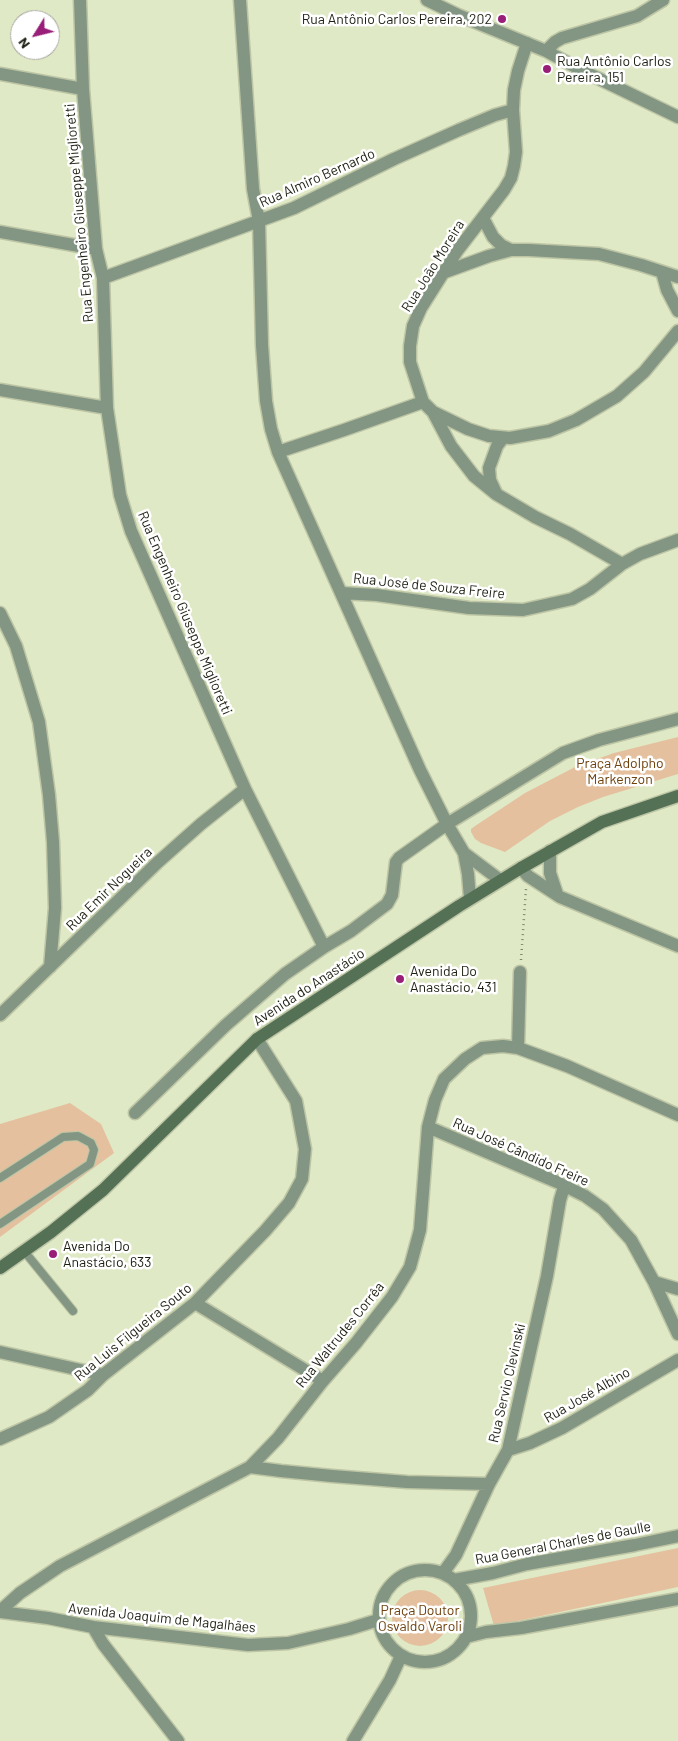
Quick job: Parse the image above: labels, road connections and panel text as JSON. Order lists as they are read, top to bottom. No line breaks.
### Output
{"streets":{"main road":["Avenida do Anastácio"],"street":["Rua Almiro Bernardo","Rua Engenheiro Giuseppe Miglioretti","Rua João Moreira","Rua José de Souza Freire","Rua Emir Nogueira","Rua José Cândido Freire","Rua Luis Filgueira Souto","Rua Waltrudes Corrêa","Rua Servio Clevinski","Rua José Albino","Rua General Charles de Gaulle","Avenida Joaquim de Magalhães"]},"crossings":[["Rua Almiro Bernardo","Rua Engenheiro Giuseppe Miglioretti"],["Rua Almiro Bernardo","Rua João Moreira"],["Rua Engenheiro Giuseppe Miglioretti","Rua Emir Nogueira"],["Rua Engenheiro Giuseppe Miglioretti","Avenida do Anastácio"],["Rua João Moreira","Rua José de Souza Freire"],["Avenida do Anastácio","Rua Luis Filgueira Souto"],["Rua José Cândido Freire","Rua Waltrudes Corrêa"],["Rua José Cândido Freire","Rua Servio Clevinski"],["Rua Servio Clevinski","Rua José Albino"],["Rua Servio Clevinski","Rua General Charles de Gaulle"],["Rua Servio Clevinski","Avenida Joaquim de Magalhães"],["Rua General Charles de Gaulle","Avenida Joaquim de Magalhães"]],"parks":["Praça Adolpho Markenzon","Praça Doutor Osvaldo Varoli"],"places":["Rua Antônio Carlos Pereira, 202","Rua Antônio Carlos Pereira, 151","Avenida Do Anastácio, 431","Avenida Do Anastácio, 633"],"north":"bottom left"}
